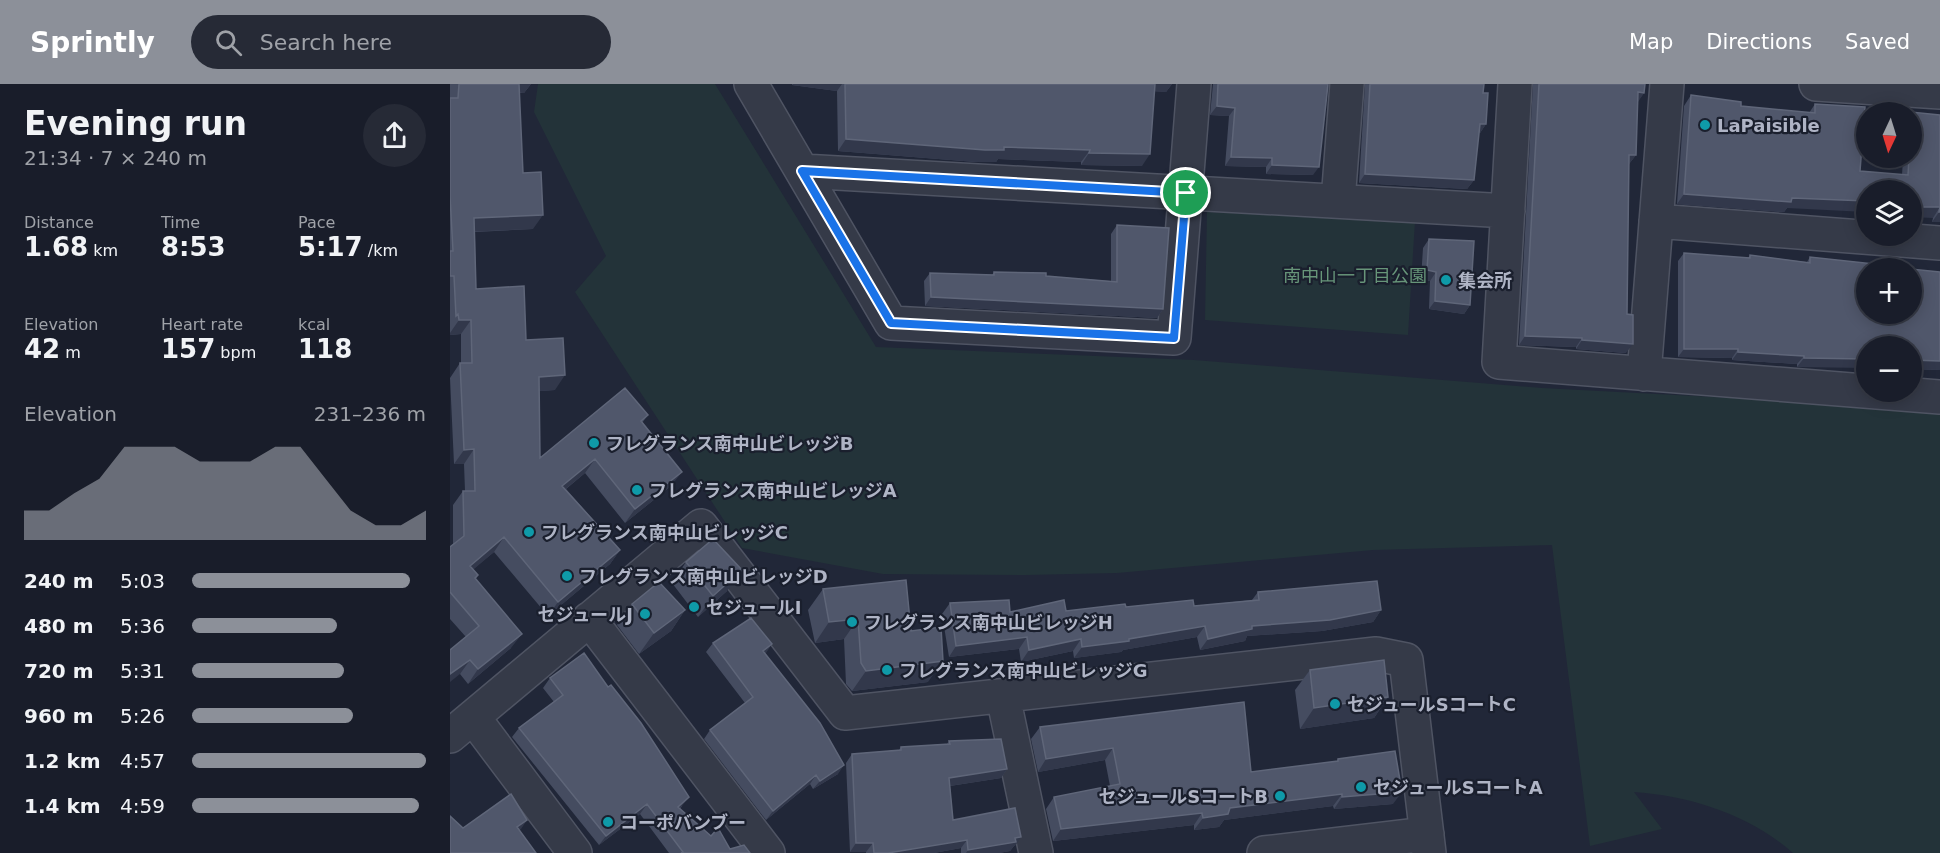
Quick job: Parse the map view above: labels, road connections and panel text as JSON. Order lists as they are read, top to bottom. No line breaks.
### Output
{"parks":["南中山一丁目公園"],"places":["LaPaisible","集会所","フレグランス南中山ビレッジB","フレグランス南中山ビレッジA","フレグランス南中山ビレッジC","フレグランス南中山ビレッジD","セジュールI","セジュールJ","フレグランス南中山ビレッジH","フレグランス南中山ビレッジG","セジュールSコートC","セジュールSコートA","セジュールSコートB","コーポバンブー"],"north":"bottom","page":{"header":"Sprintly","search":"Search here","nav":["Map","Directions","Saved"],"heading":["Evening run","21:34 · 7 × 240 m"],"map_buttons":["+","−"],"stats":[["Distance","1.68 km"],["Time","8:53"],["Pace","5:17 /km"],["Elevation","42 m"],["Heart rate","157 bpm"],["kcal","118"]],"chart":["Elevation","231–236 m"],"list":[{"name":"240 m","note":"5:03"},{"name":"480 m","note":"5:36"},{"name":"720 m","note":"5:31"},{"name":"960 m","note":"5:26"},{"name":"1.2 km","note":"4:57"},{"name":"1.4 km","note":"4:59"}]}}
